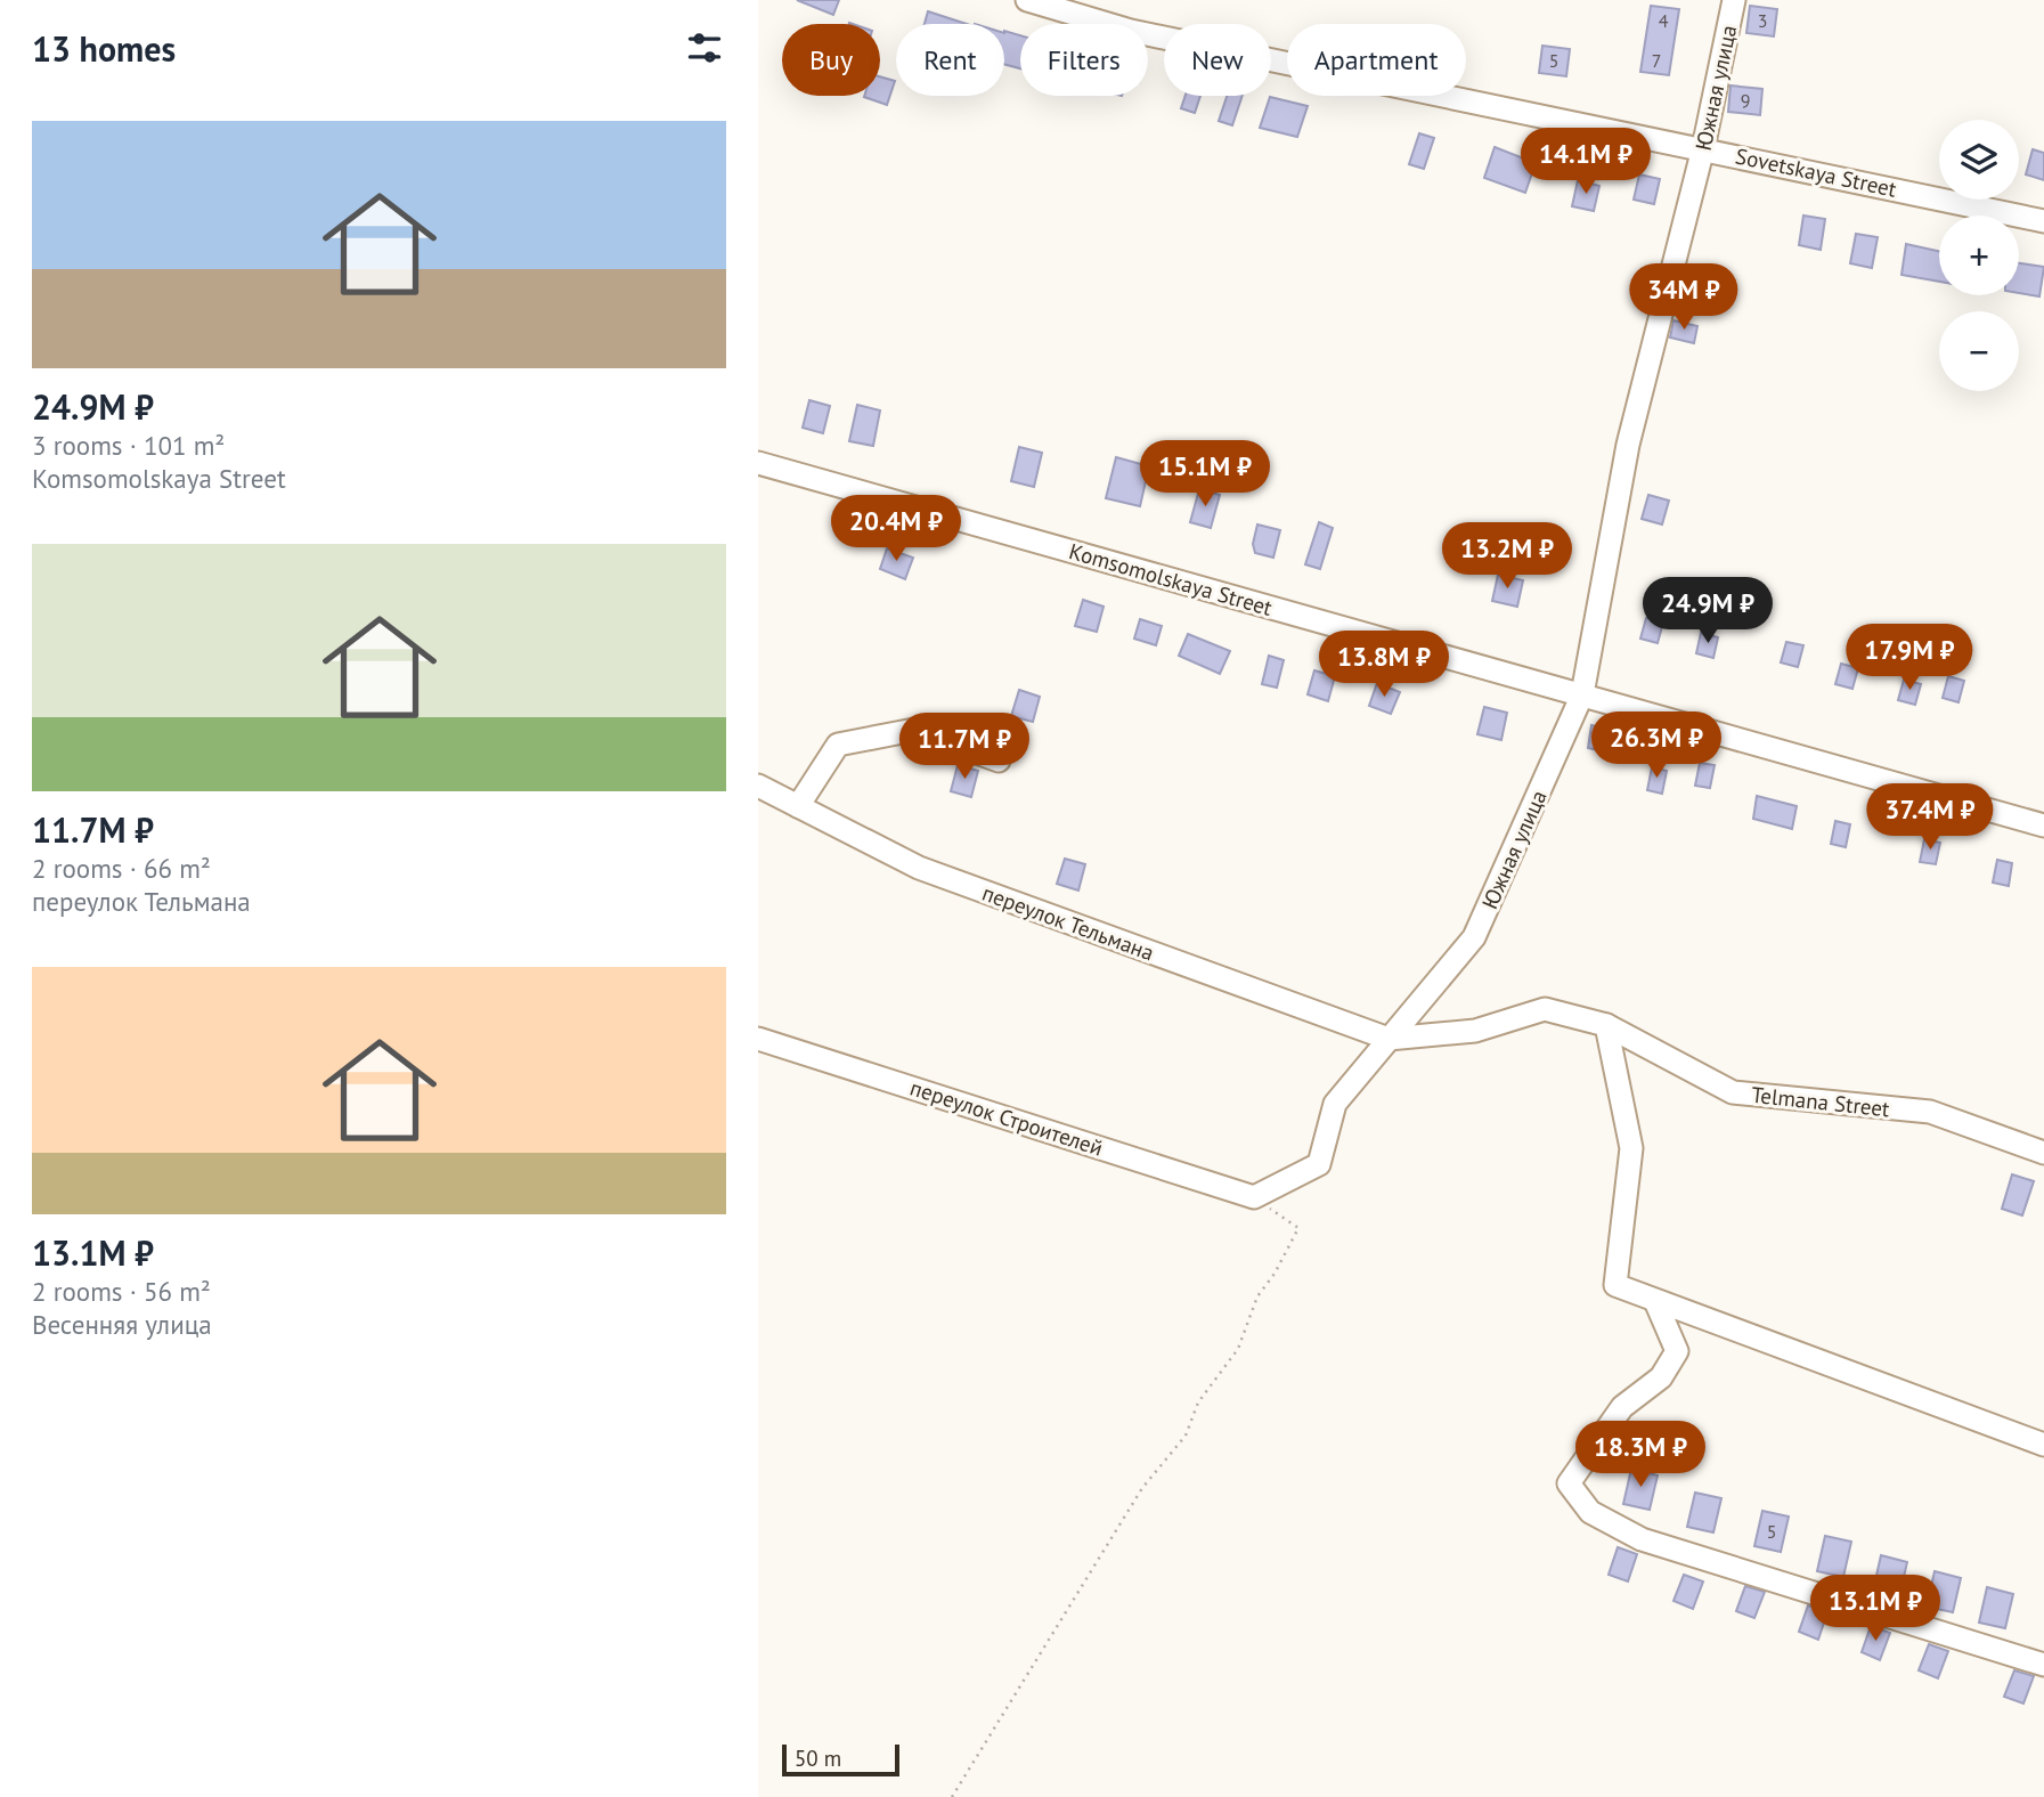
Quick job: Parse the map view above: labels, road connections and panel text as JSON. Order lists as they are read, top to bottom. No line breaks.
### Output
{"streets":{"street":["Южная улица","Sovetskaya Street","Komsomolskaya Street","переулок Тельмана","Telmana Street","переулок Строителей"]},"crossings":[["Южная улица","Sovetskaya Street"],["Южная улица","Komsomolskaya Street"],["Южная улица","переулок Тельмана"],["Южная улица","Telmana Street"],["Южная улица","переулок Строителей"],["переулок Тельмана","Telmana Street"]],"house_numbers":["4","3","5","7","9","5"],"scale_bar":"50 m","page":{"heading":"13 homes","chip":["Buy","Rent","Filters","New","Apartment"],"list":[{"name":"24.9M ₽","note":"3 rooms · 101 m² · Komsomolskaya Street"},{"name":"11.7M ₽","note":"2 rooms · 66 m² · переулок Тельмана"},{"name":"13.1M ₽","note":"2 rooms · 56 m² · Весенняя улица"}],"map_buttons":["+","−"],"price":["14.1M ₽","34M ₽","15.1M ₽","20.4M ₽","13.2M ₽","24.9M ₽","17.9M ₽","13.8M ₽","26.3M ₽","11.7M ₽","37.4M ₽","18.3M ₽","13.1M ₽"],"scale":"50 m"}}
